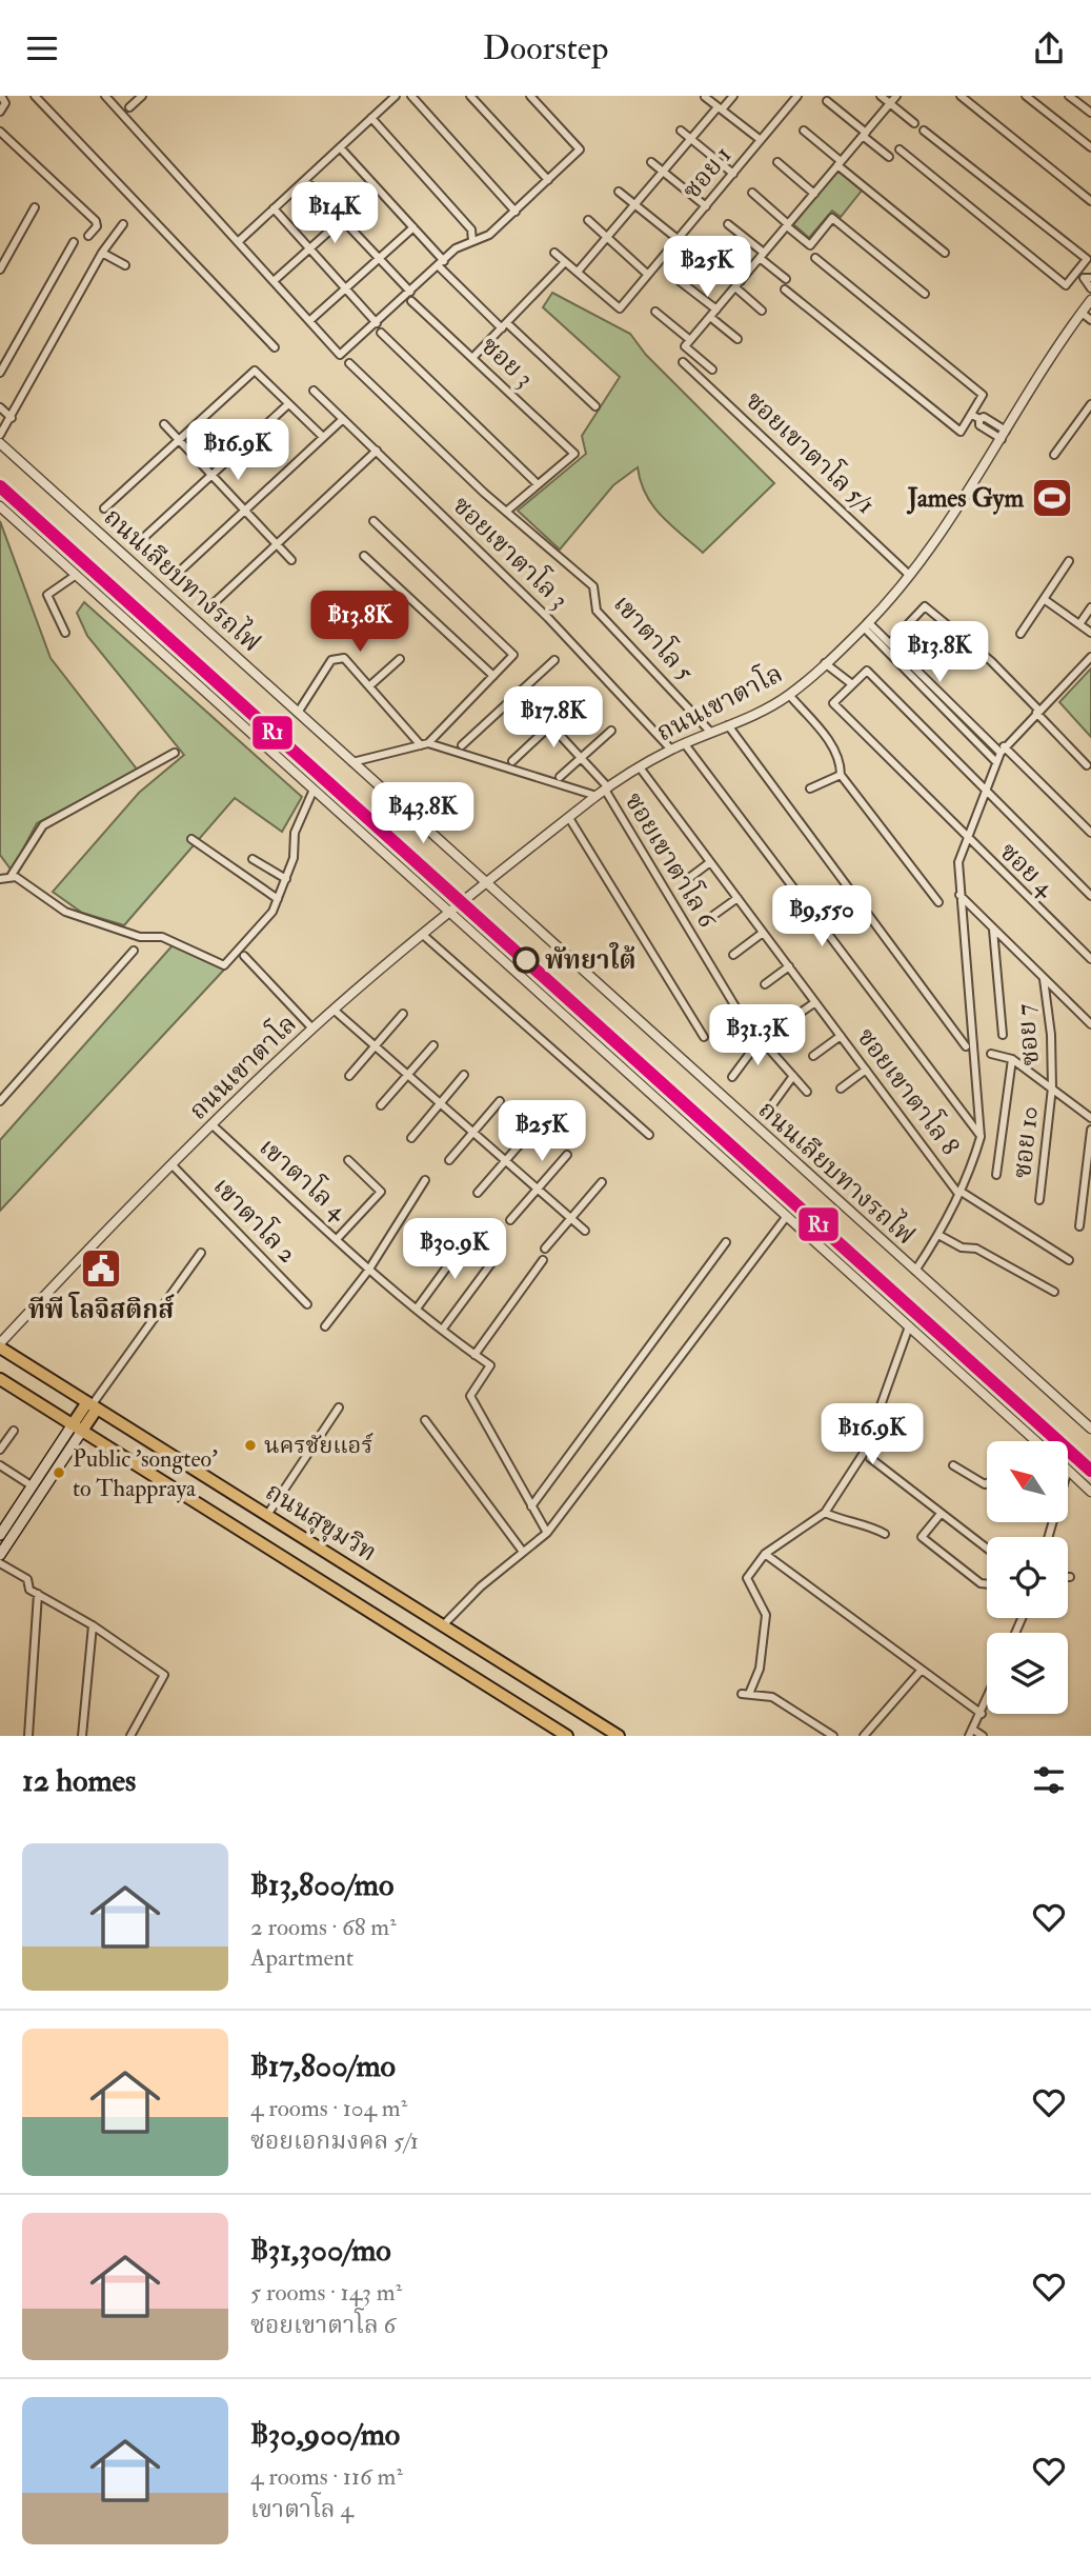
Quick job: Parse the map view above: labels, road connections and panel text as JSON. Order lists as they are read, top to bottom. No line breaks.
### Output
{"streets":{"highway":["ถนนสุขุมวิท"],"street":["ซอย 1","ซอย 3","ซอยเขาตาโล 5/1","ซอยเขาตาโล 3","ถนนเลียบทางรถไฟ","เขาตาโล 5","ถนนเขาตาโล","ซอยเขาตาโล 6","ซอย 4","ซอย 7","ซอยเขาตาโล 8","ซอย 10","เขาตาโล 4","เขาตาโล 2"]},"crossings":[["ซอยเขาตาโล 5/1","ถนนเขาตาโล"],["ซอยเขาตาโล 3","ถนนเขาตาโล"],["ถนนเลียบทางรถไฟ","ถนนเขาตาโล"],["เขาตาโล 5","ถนนเขาตาโล"],["ถนนเขาตาโล","ซอยเขาตาโล 6"],["ถนนเขาตาโล","ซอยเขาตาโล 8"],["ถนนเขาตาโล","เขาตาโล 4"],["ถนนเขาตาโล","เขาตาโล 2"],["ถนนเขาตาโล","ถนนสุขุมวิท"],["ซอย 7","ซอย 10"]],"places":{"sports":["James Gym"],"other":["พัทยาใต้","นครชัยแอร์","Public 'songteo' to Thappraya"],"public building":["ทีพี โลจิสติกส์"]},"lines":["transit line R1"],"north":"top left","page":{"header":"Doorstep","price":["฿14K","฿25K","฿16.9K","฿13.8K","฿13.8K","฿17.8K","฿43.8K","฿9,550","฿31.3K","฿25K","฿30.9K","฿16.9K"],"heading":"12 homes","list":[{"name":"฿13,800/mo","note":"2 rooms · 68 m² · Apartment"},{"name":"฿17,800/mo","note":"4 rooms · 104 m² · ซอยเอกมงคล 5/1"},{"name":"฿31,300/mo","note":"5 rooms · 143 m² · ซอยเขาตาโล 6"},{"name":"฿30,900/mo","note":"4 rooms · 116 m² · เขาตาโล 4"}]}}
